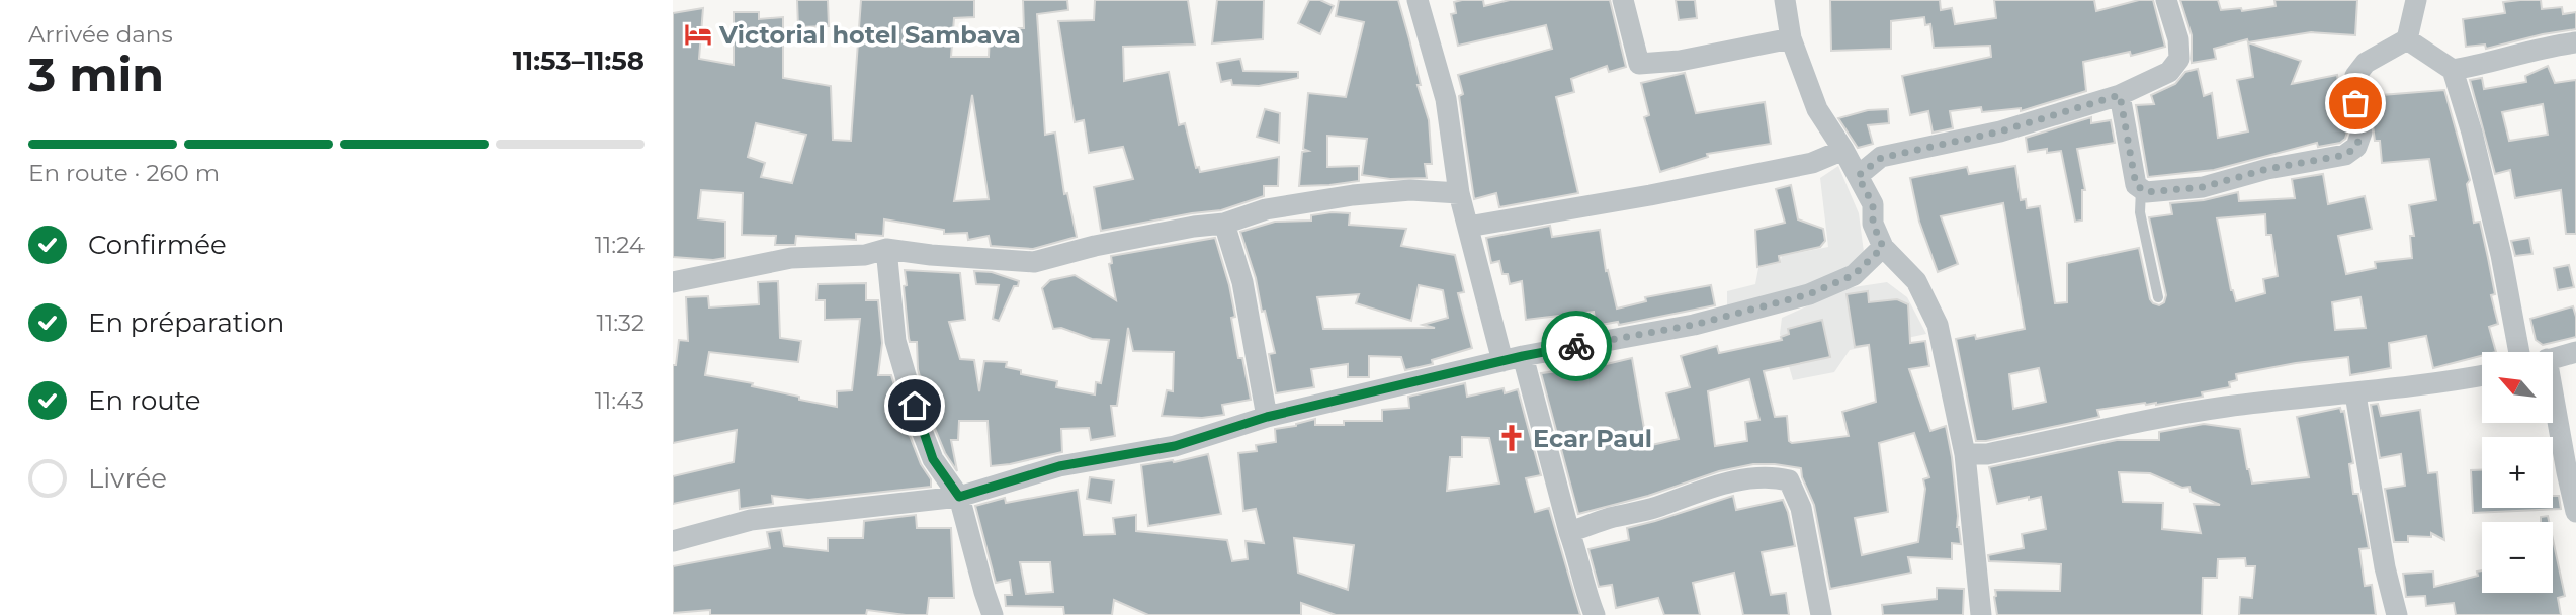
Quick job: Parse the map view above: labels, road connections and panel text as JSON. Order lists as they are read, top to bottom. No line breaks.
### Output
{"places":{"hotel":["Victorial hotel Sambava"],"church":["Ecar Paul"]},"north":"top left","page":{"heading":["3 min","Arrivée dans","11:53–11:58"],"bar":"En route · 260 m","list":[["Confirmée","11:24"],["En préparation","11:32"],["En route","11:43"],"Livrée"],"map_buttons":["+","−"]}}
